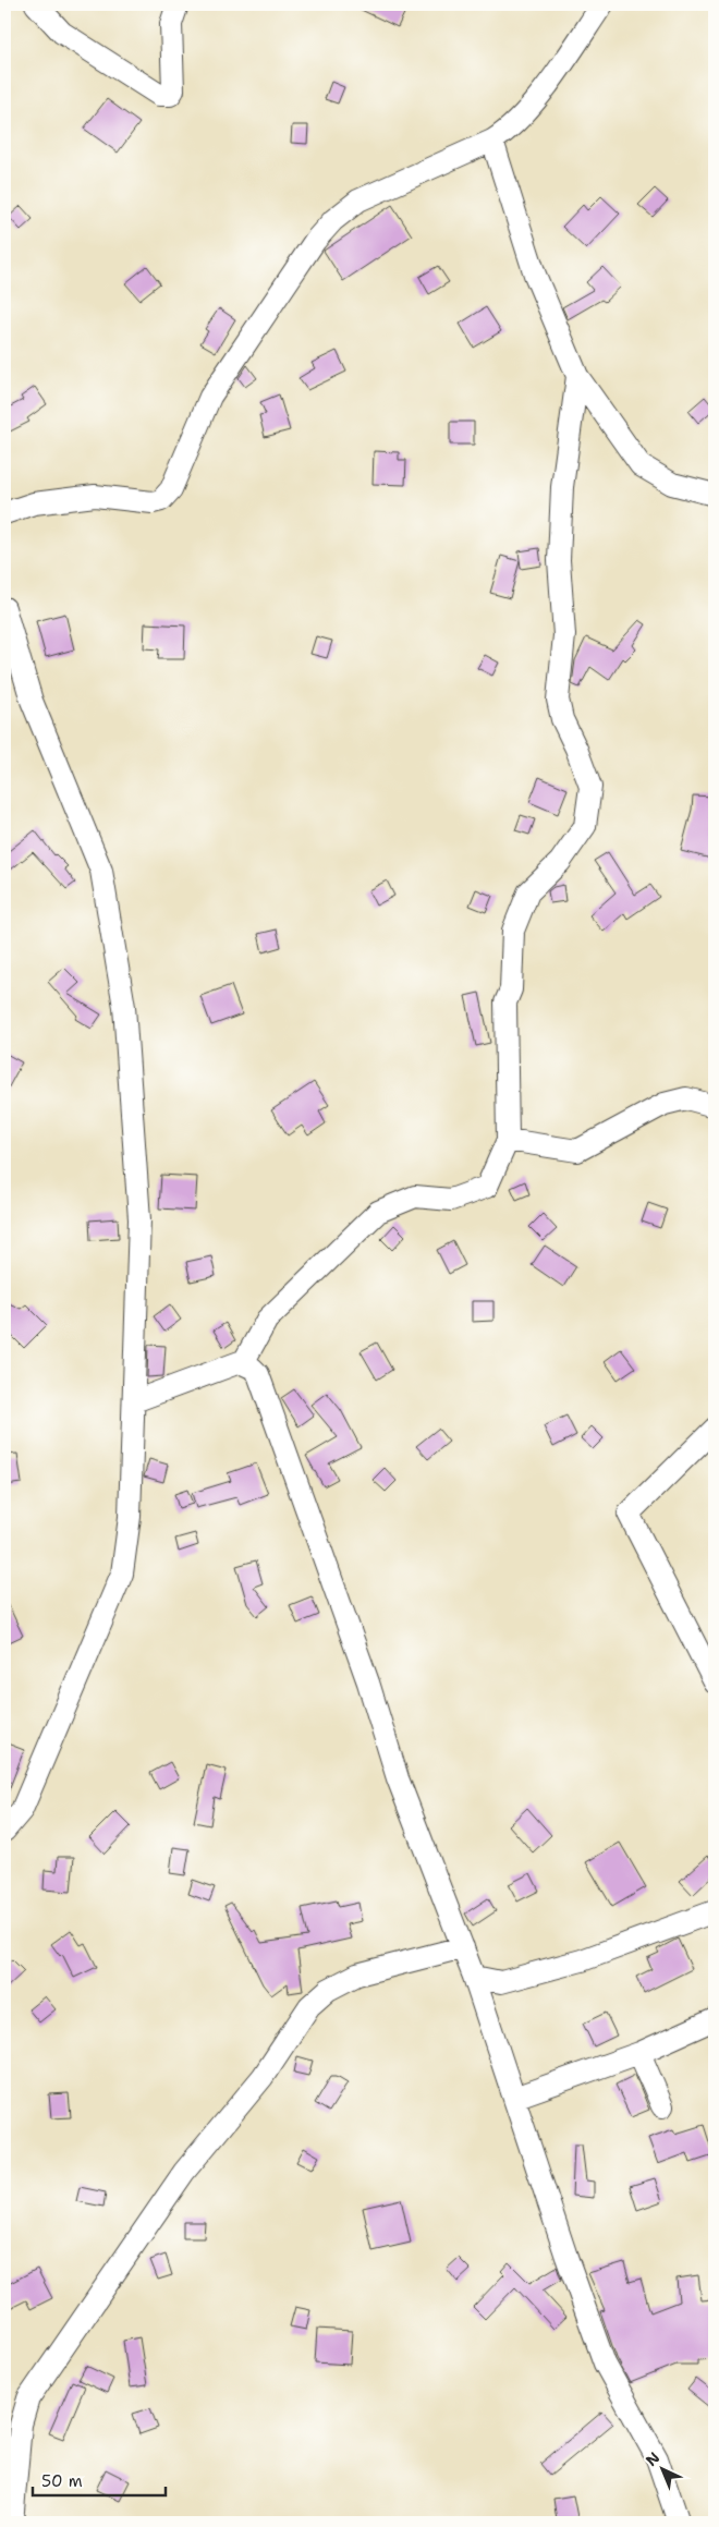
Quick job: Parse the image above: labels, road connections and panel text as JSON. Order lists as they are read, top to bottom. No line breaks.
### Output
{"scale_bar":"50 m","north":"top left"}
